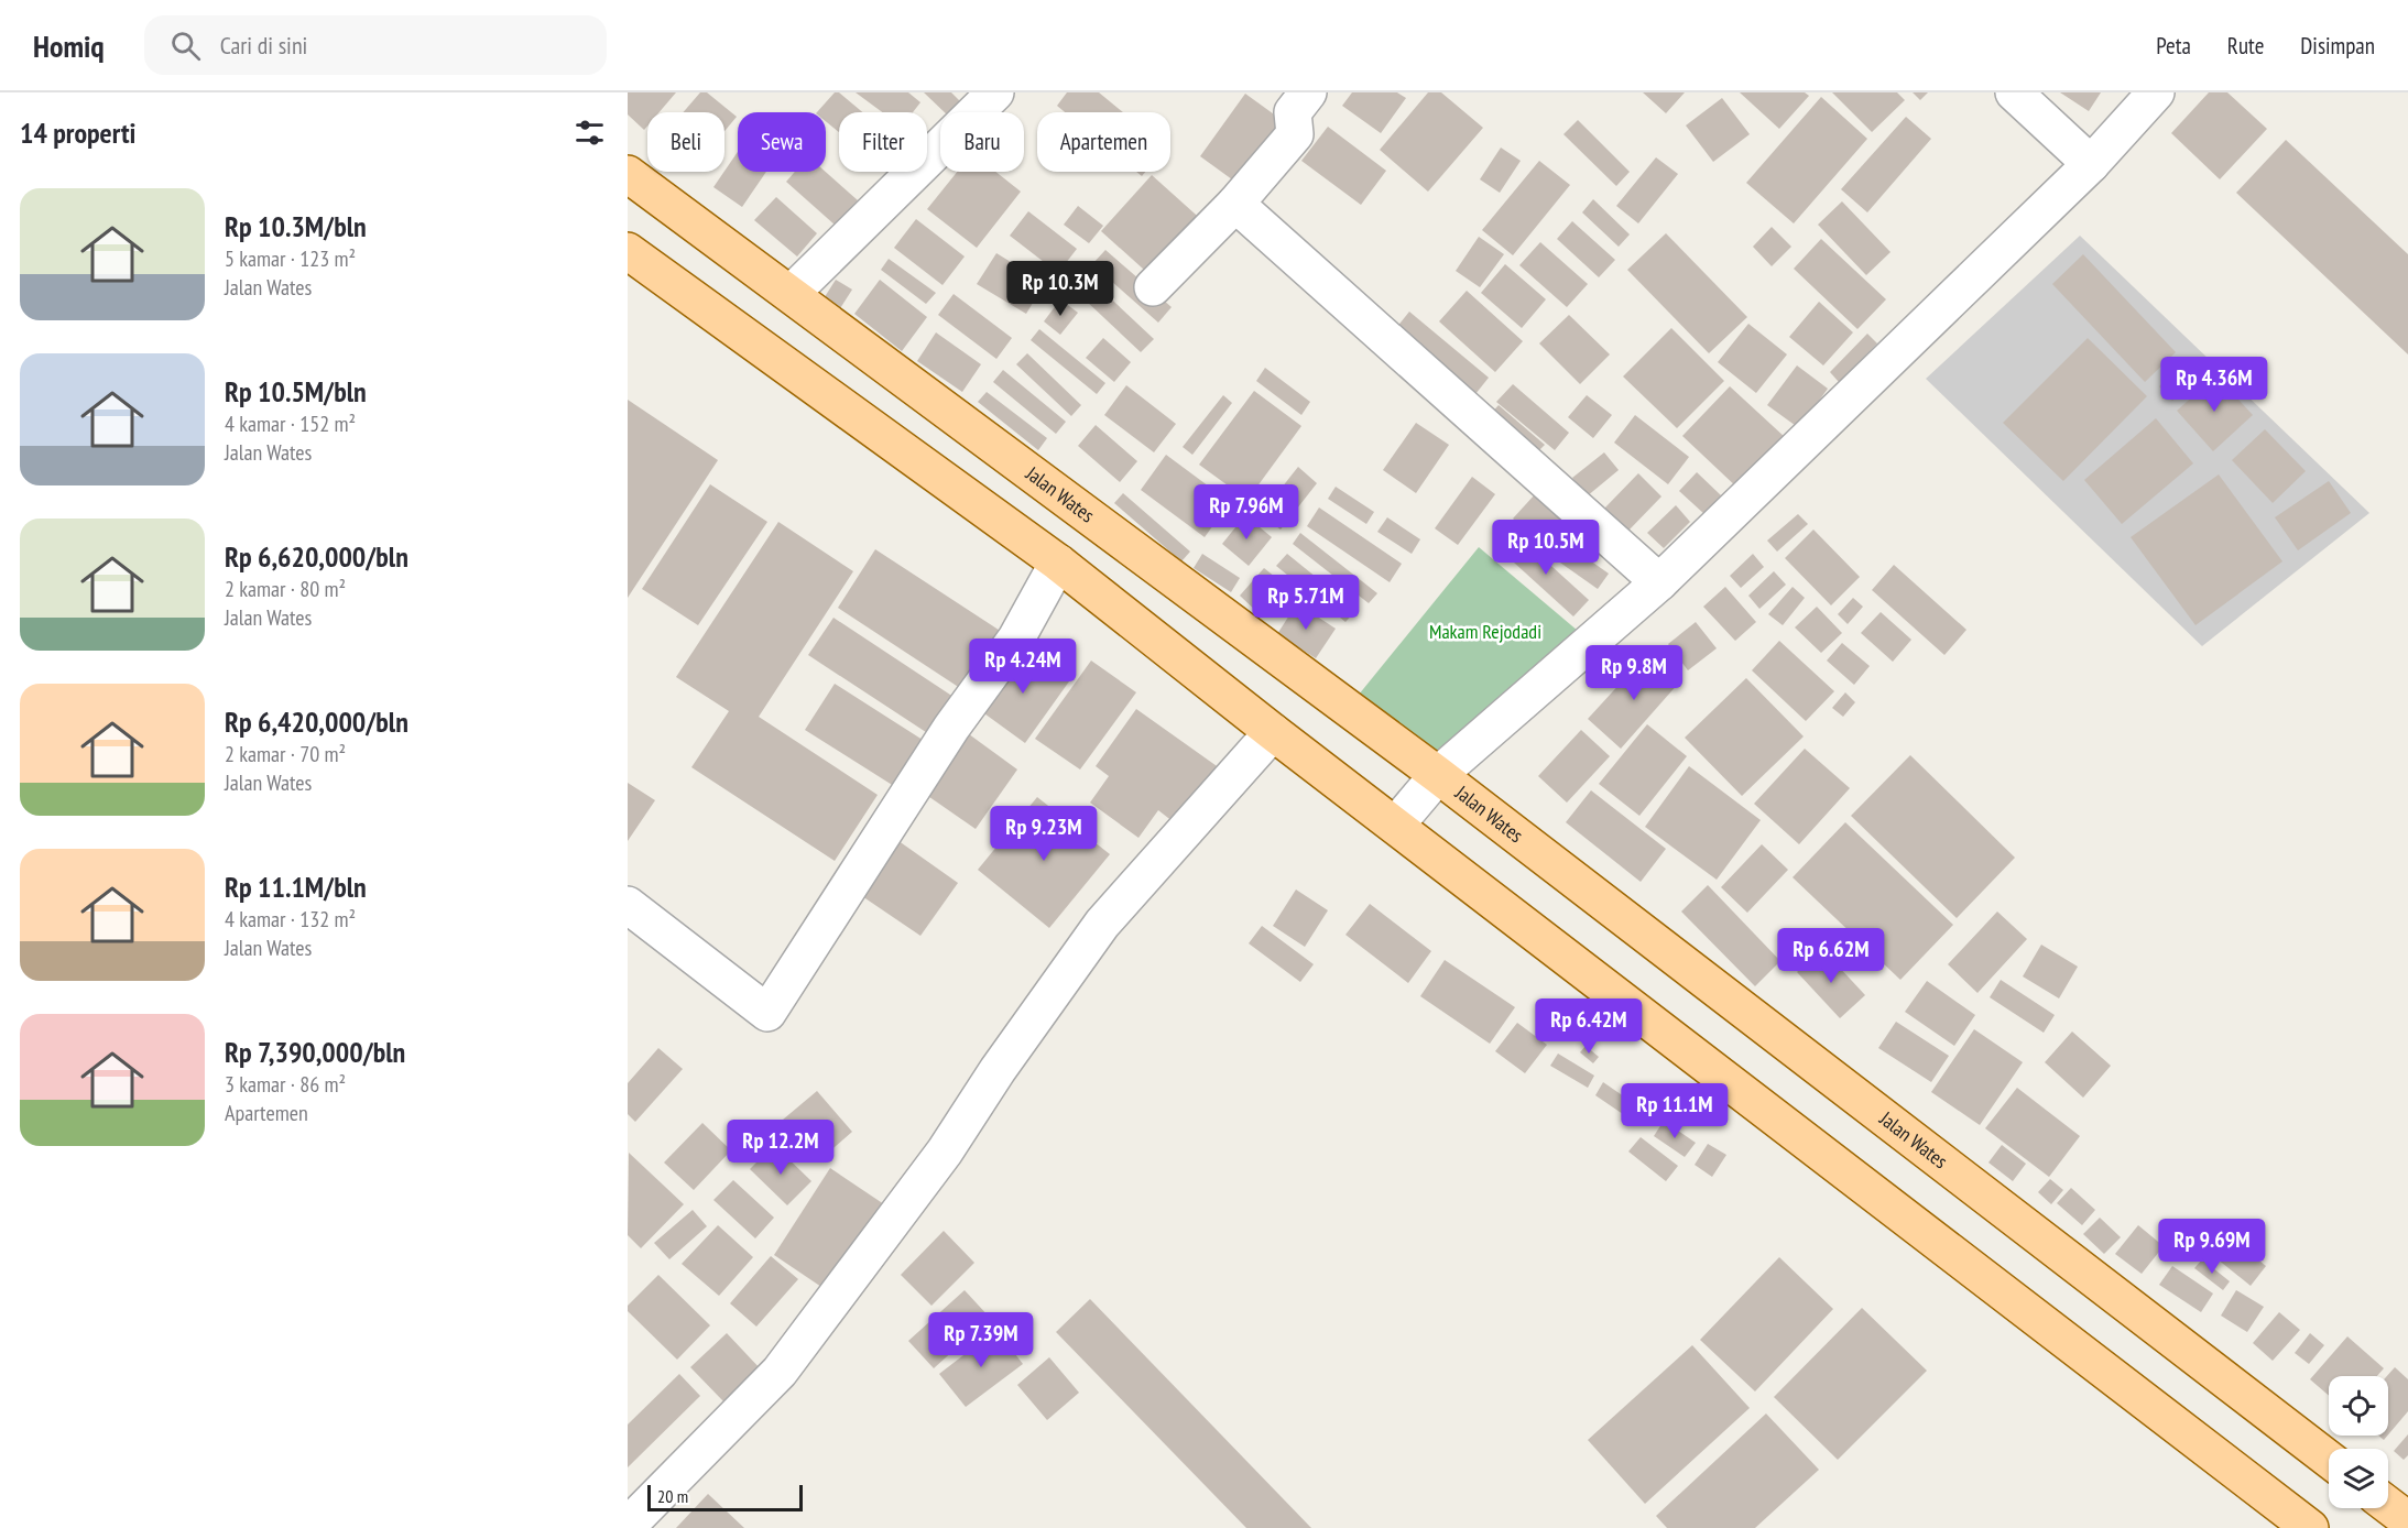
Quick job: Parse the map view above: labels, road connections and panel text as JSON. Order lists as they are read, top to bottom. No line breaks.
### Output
{"streets":{"main road":["Jalan Wates"]},"parks":["Makam Rejodadi"],"scale_bar":"20 m","page":{"header":"Homiq","search":"Cari di sini","nav":["Peta","Rute","Disimpan"],"heading":"14 properti","chip":["Beli","Sewa","Filter","Baru","Apartemen"],"list":[{"name":"Rp 10.3M/bln","note":"5 kamar · 123 m² · Jalan Wates"},{"name":"Rp 10.5M/bln","note":"4 kamar · 152 m² · Jalan Wates"},{"name":"Rp 6,620,000/bln","note":"2 kamar · 80 m² · Jalan Wates"},{"name":"Rp 6,420,000/bln","note":"2 kamar · 70 m² · Jalan Wates"},{"name":"Rp 11.1M/bln","note":"4 kamar · 132 m² · Jalan Wates"},{"name":"Rp 7,390,000/bln","note":"3 kamar · 86 m² · Apartemen"}],"price":["Rp 10.3M","Rp 4.36M","Rp 7.96M","Rp 10.5M","Rp 5.71M","Rp 4.24M","Rp 9.8M","Rp 9.23M","Rp 6.62M","Rp 6.42M","Rp 11.1M","Rp 12.2M","Rp 9.69M","Rp 7.39M"],"scale":"20 m"}}
